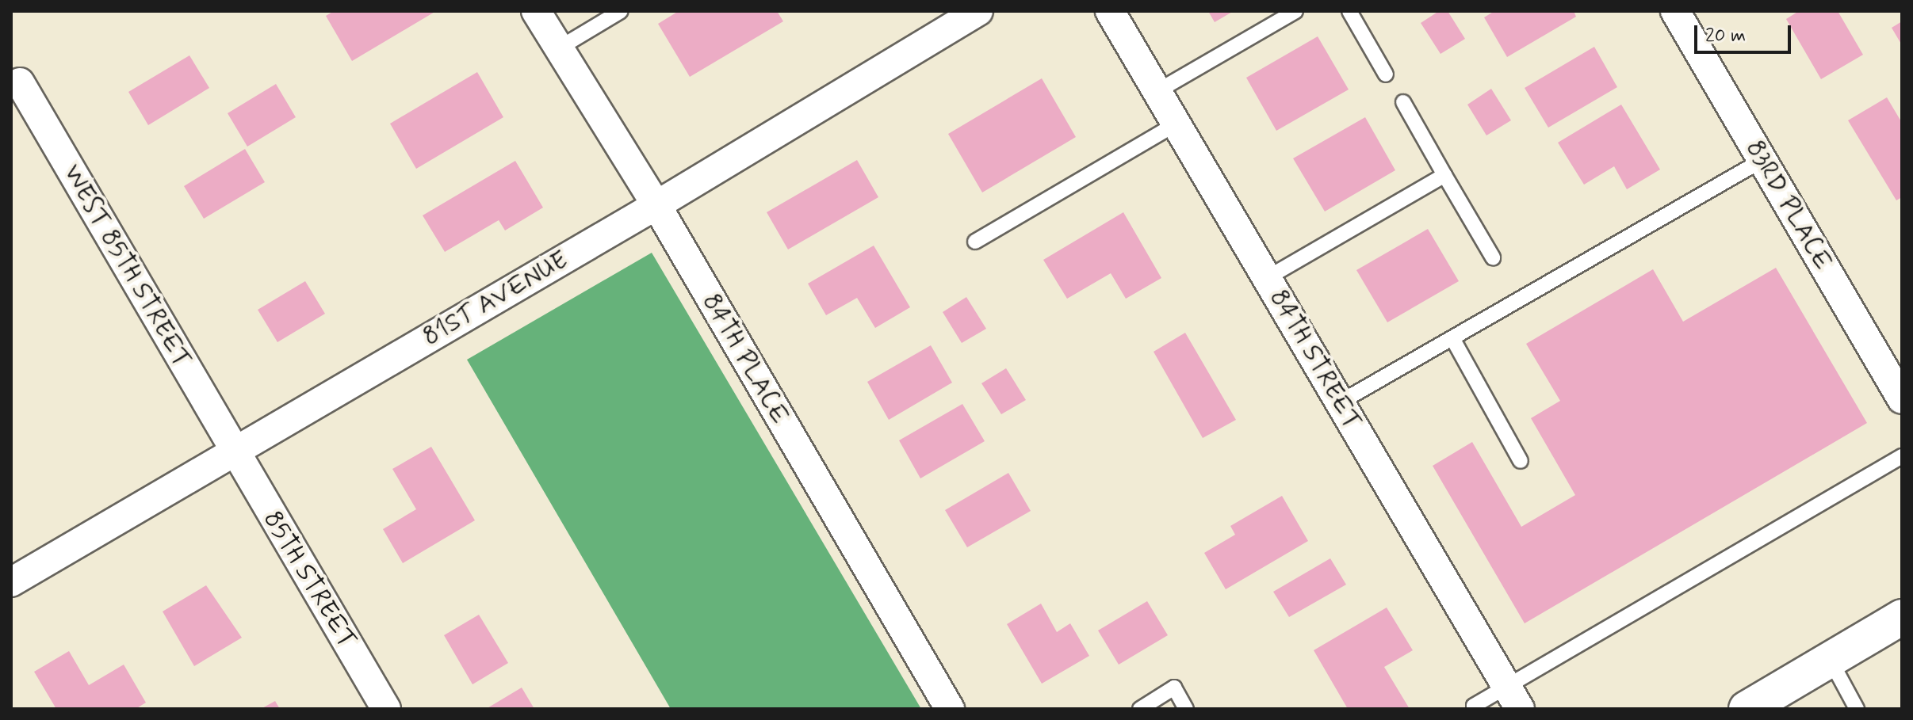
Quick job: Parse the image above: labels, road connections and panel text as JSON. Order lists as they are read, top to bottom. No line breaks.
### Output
{"streets":{"street":["83RD PLACE","WEST 85TH STREET","81ST AVENUE","84TH PLACE","84TH STREET","85TH STREET"]},"crossings":[["WEST 85TH STREET","81ST AVENUE"],["WEST 85TH STREET","85TH STREET"],["81ST AVENUE","84TH PLACE"],["81ST AVENUE","85TH STREET"]],"scale_bar":"20 m"}
